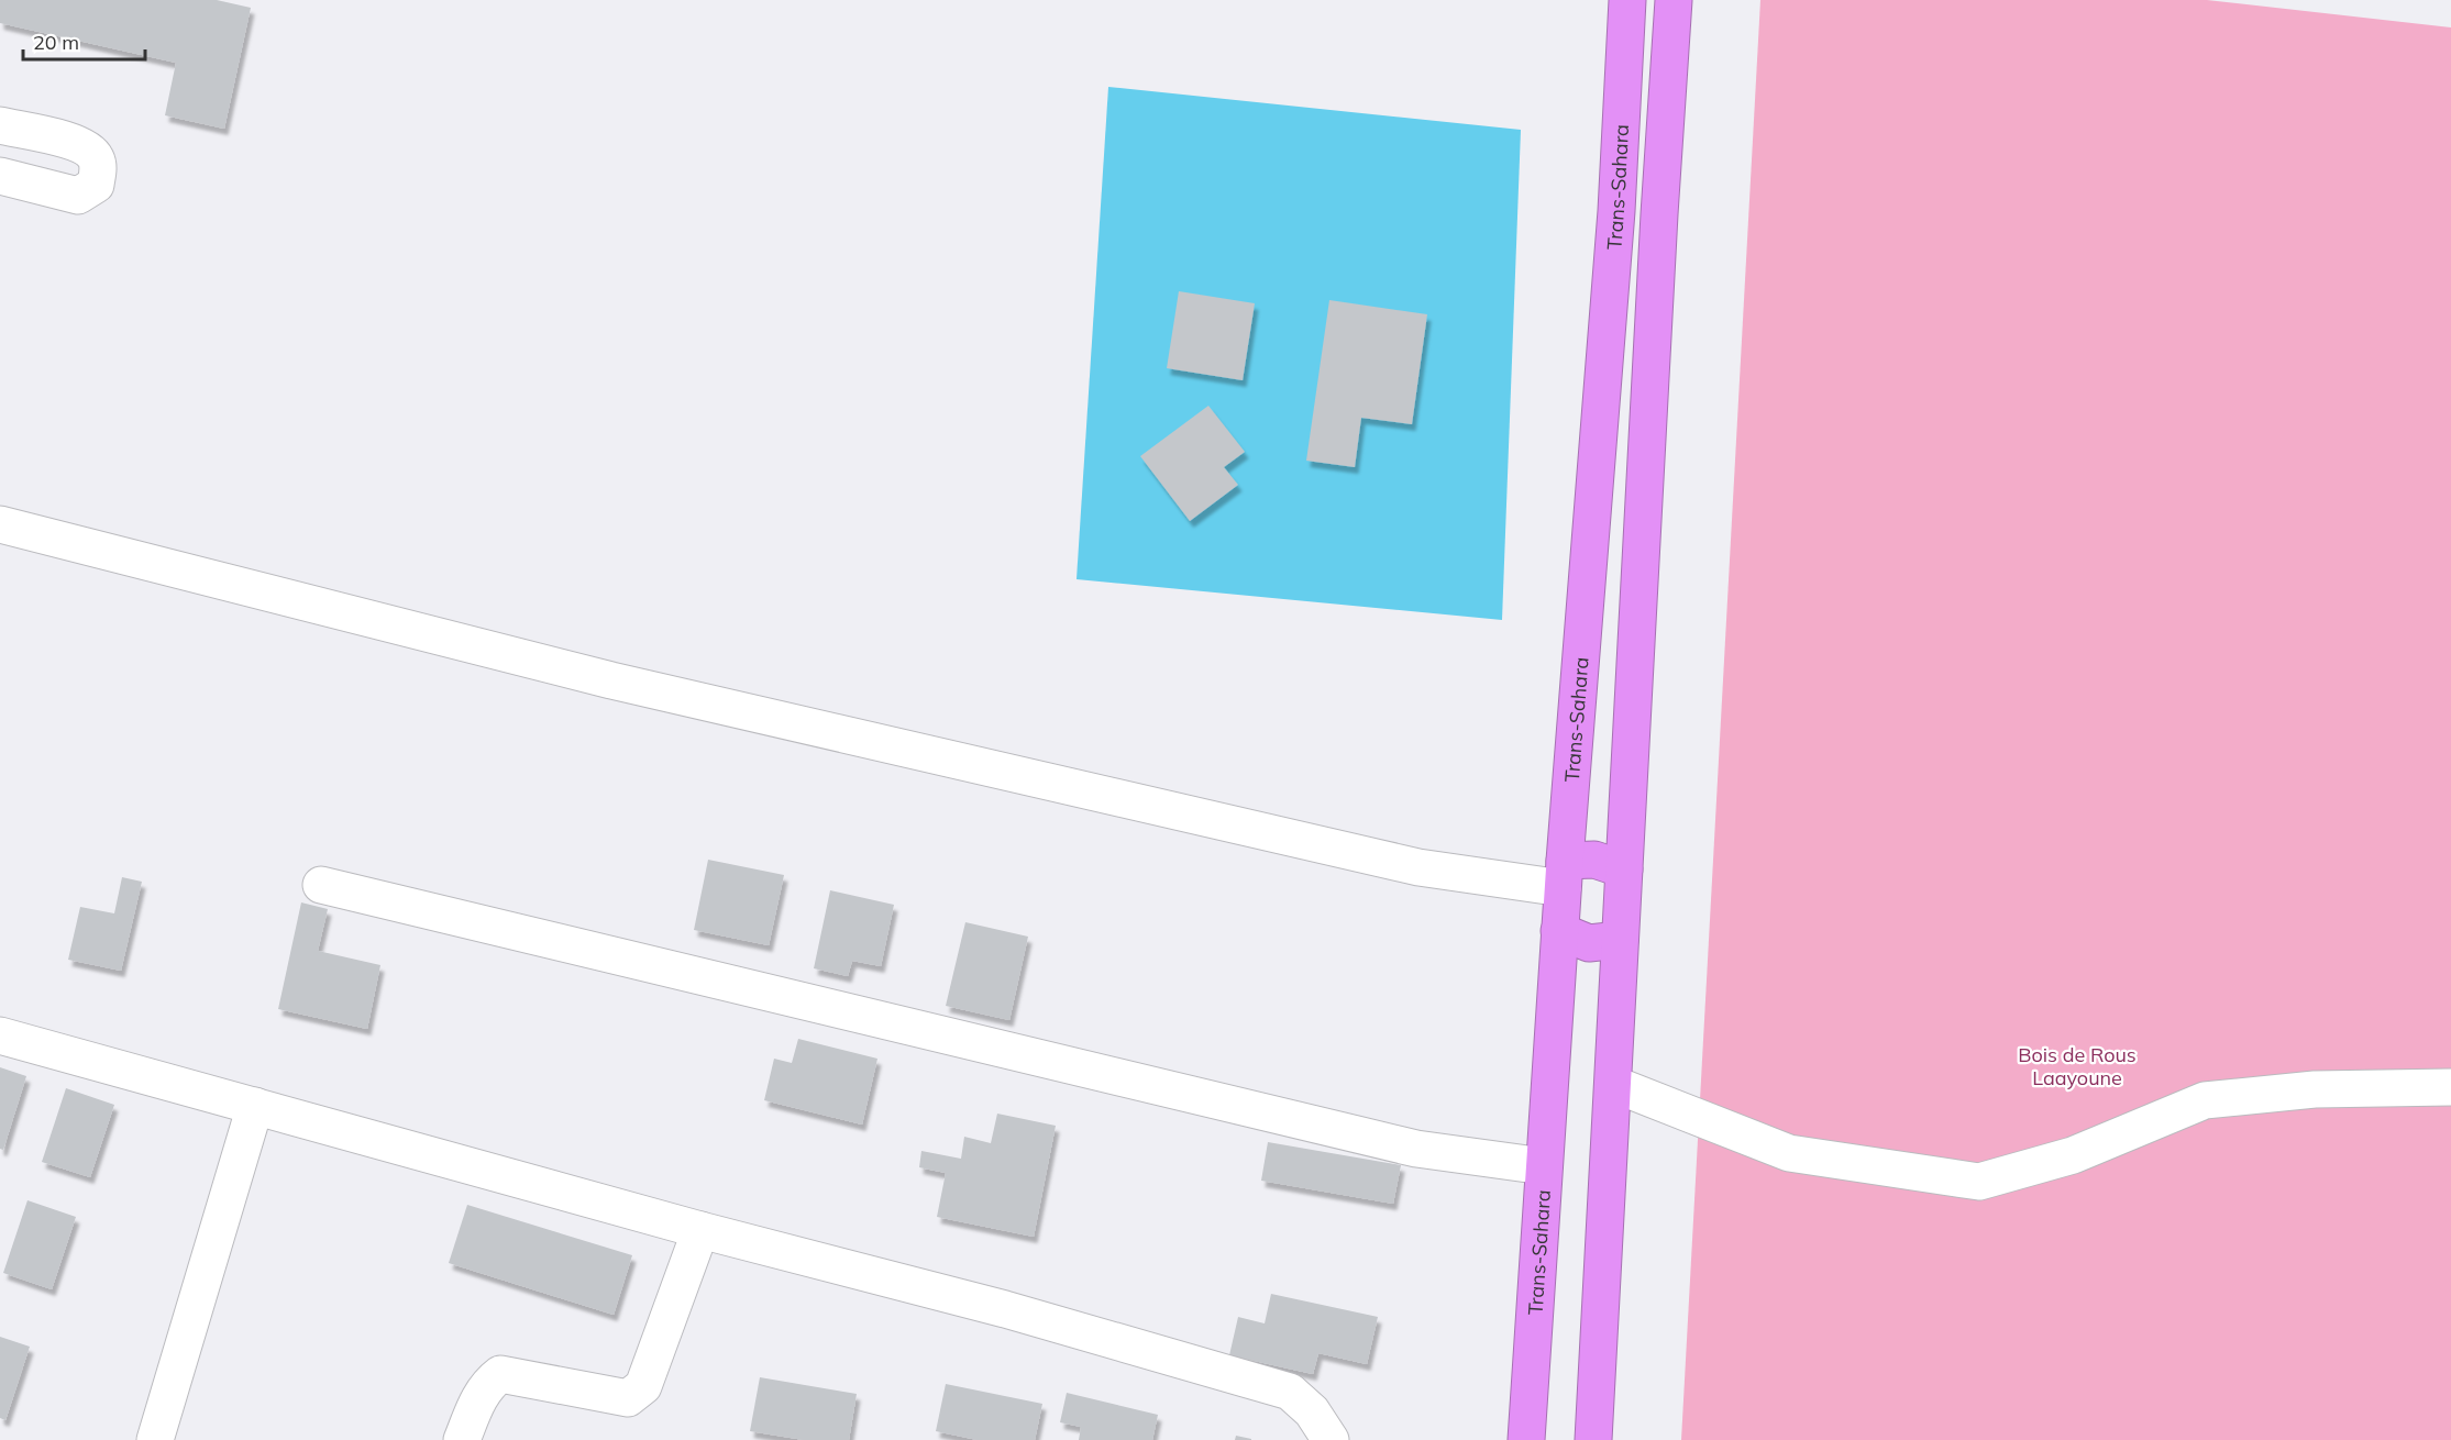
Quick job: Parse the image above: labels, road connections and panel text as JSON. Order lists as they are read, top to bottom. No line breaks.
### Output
{"streets":{"highway":["Trans-Sahara"]},"parks":["Bois de Rous Laayoune"],"scale_bar":"20 m"}
